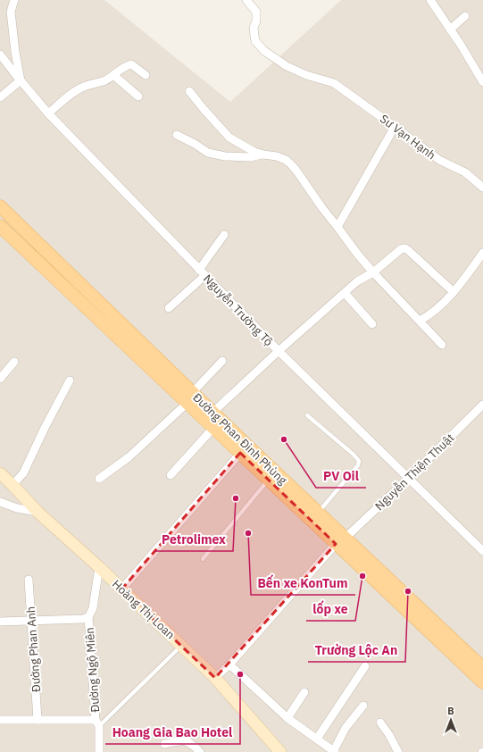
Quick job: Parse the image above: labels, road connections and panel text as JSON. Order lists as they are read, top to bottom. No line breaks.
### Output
{"streets":{"main road":["Đường Phan Đình Phùng"],"street":["Sư Vạn Hạnh","Nguyễn Trường Tộ","Nguyễn Thiện Thuật","Hoàng Thị Loan","Đường Phan Anh","Đường Ngộ Miên"]},"crossings":[["Nguyễn Trường Tộ","Nguyễn Thiện Thuật"],["Đường Phan Đình Phùng","Nguyễn Thiện Thuật"],["Nguyễn Thiện Thuật","Hoàng Thị Loan"],["Hoàng Thị Loan","Đường Ngộ Miên"]],"places":["PV Oil","Petrolimex","Bến xe KonTum","lốp xe","Trường Lộc An","Hoang Gia Bao Hotel"],"north":"top"}
